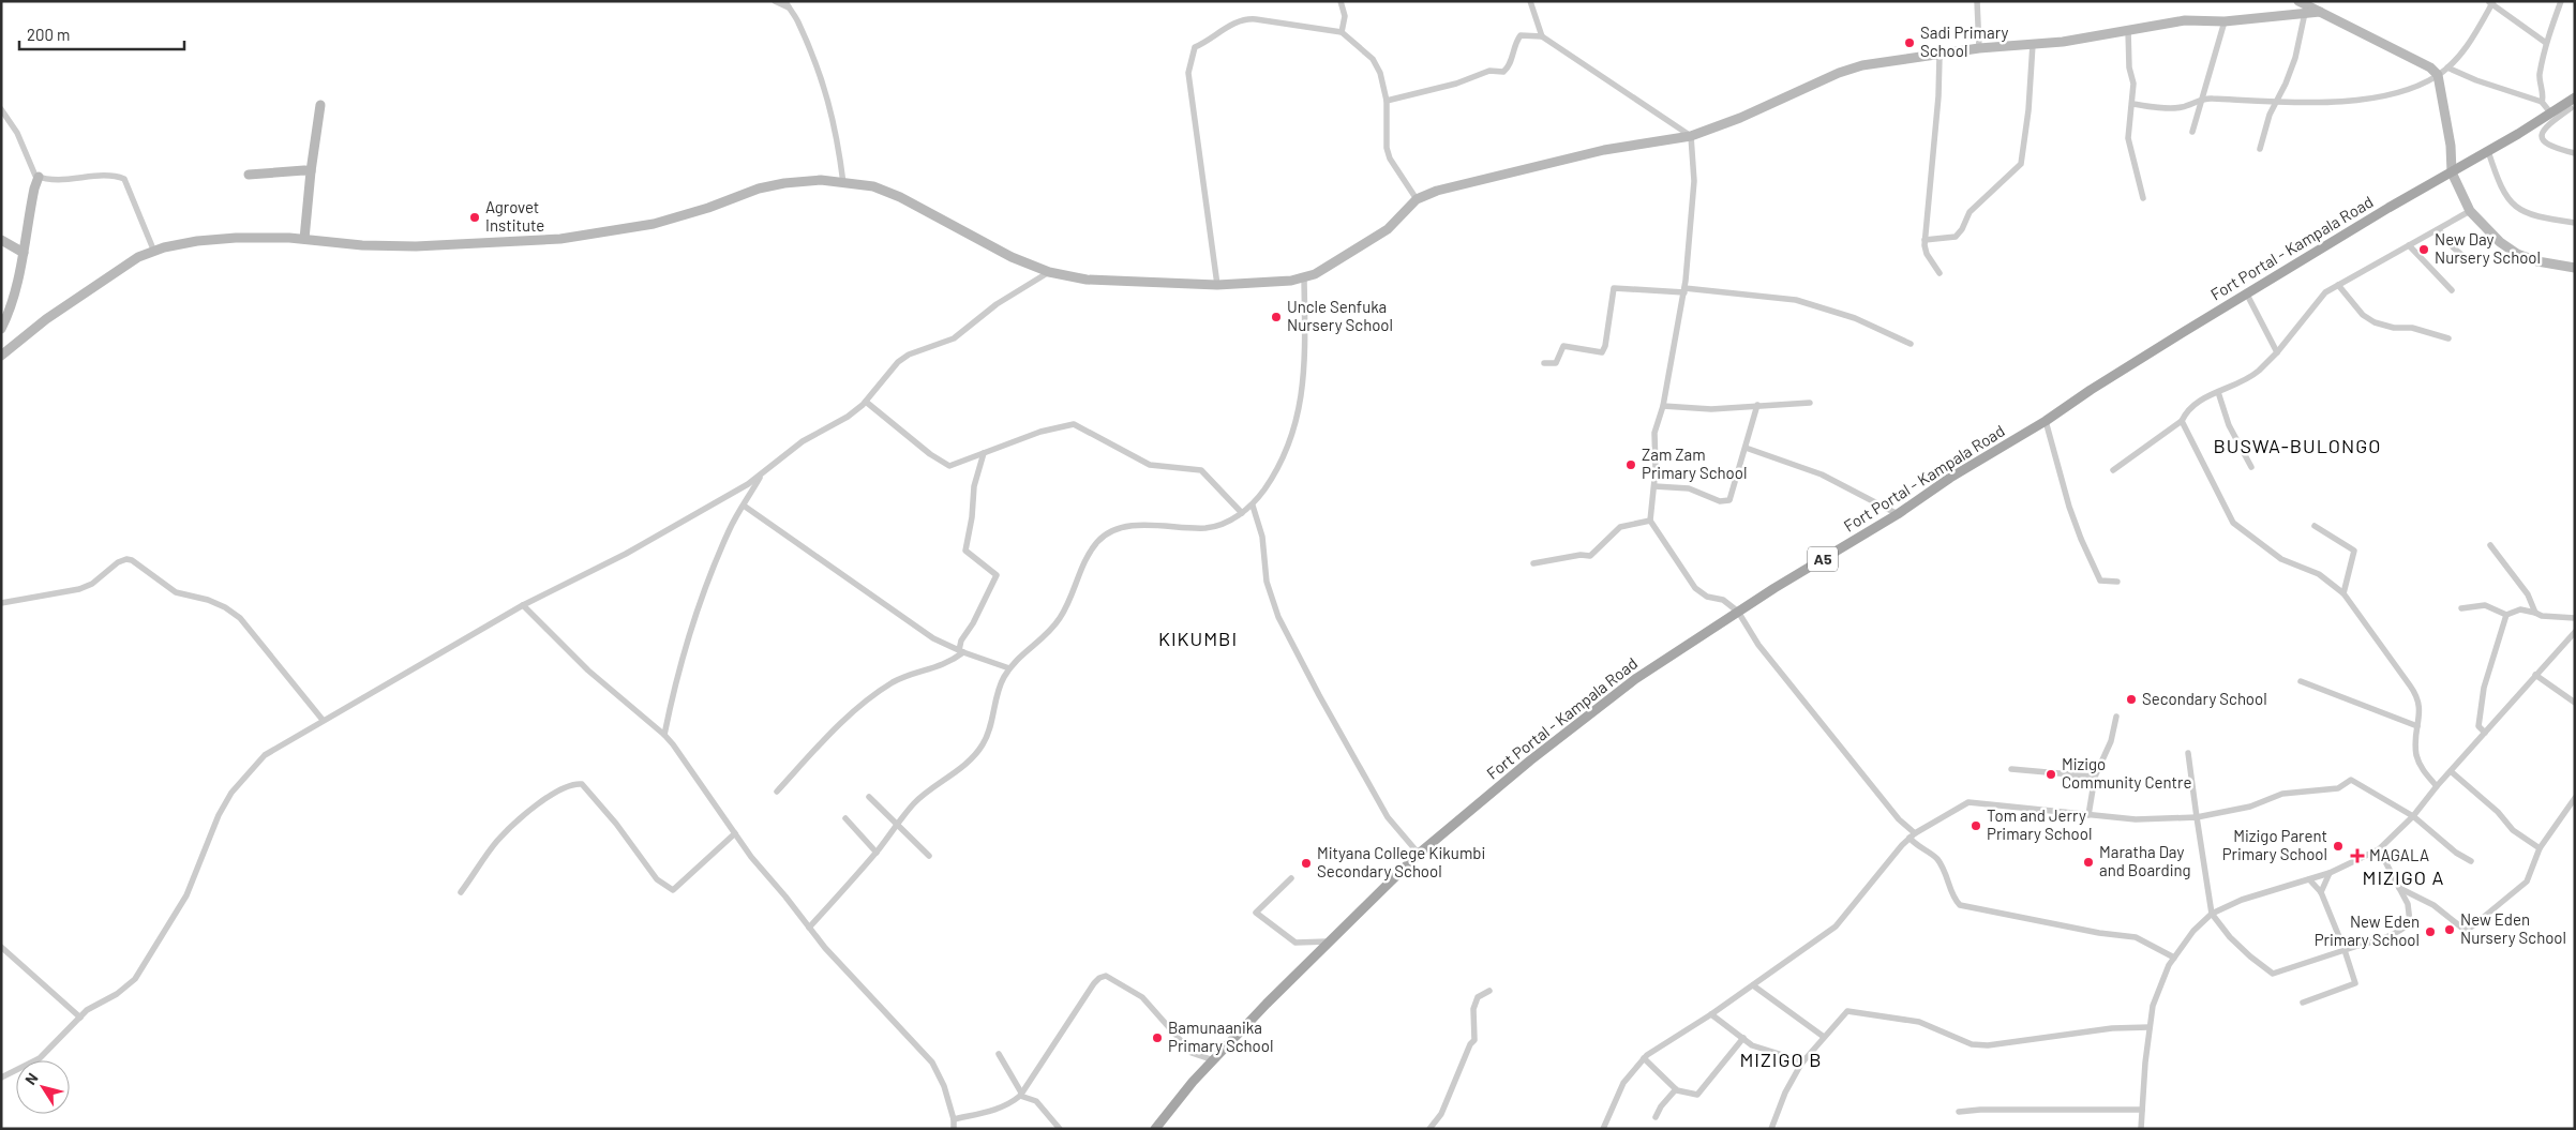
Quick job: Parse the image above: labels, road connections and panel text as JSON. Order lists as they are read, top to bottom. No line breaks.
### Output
{"streets":{"main road":["Fort Portal - Kampala Road","A5"]},"districts":["BUSWA-BULONGO","KIKUMBI","MIZIGO A","MIZIGO B"],"places":{"other":["Sadi Primary School","Agrovet Institute","New Day Nursery School","Uncle Senfuka Nursery School","Zam Zam Primary School","Secondary School","Mizigo Community Centre","Tom and Jerry Primary School","Mizigo Parent Primary School","Maratha Day and Boarding","Mityana College Kikumbi Secondary School","New Eden Nursery School","New Eden Primary School","Bamunaanika Primary School"],"health":["MAGALA"]},"scale_bar":"200 m","north":"top left"}
